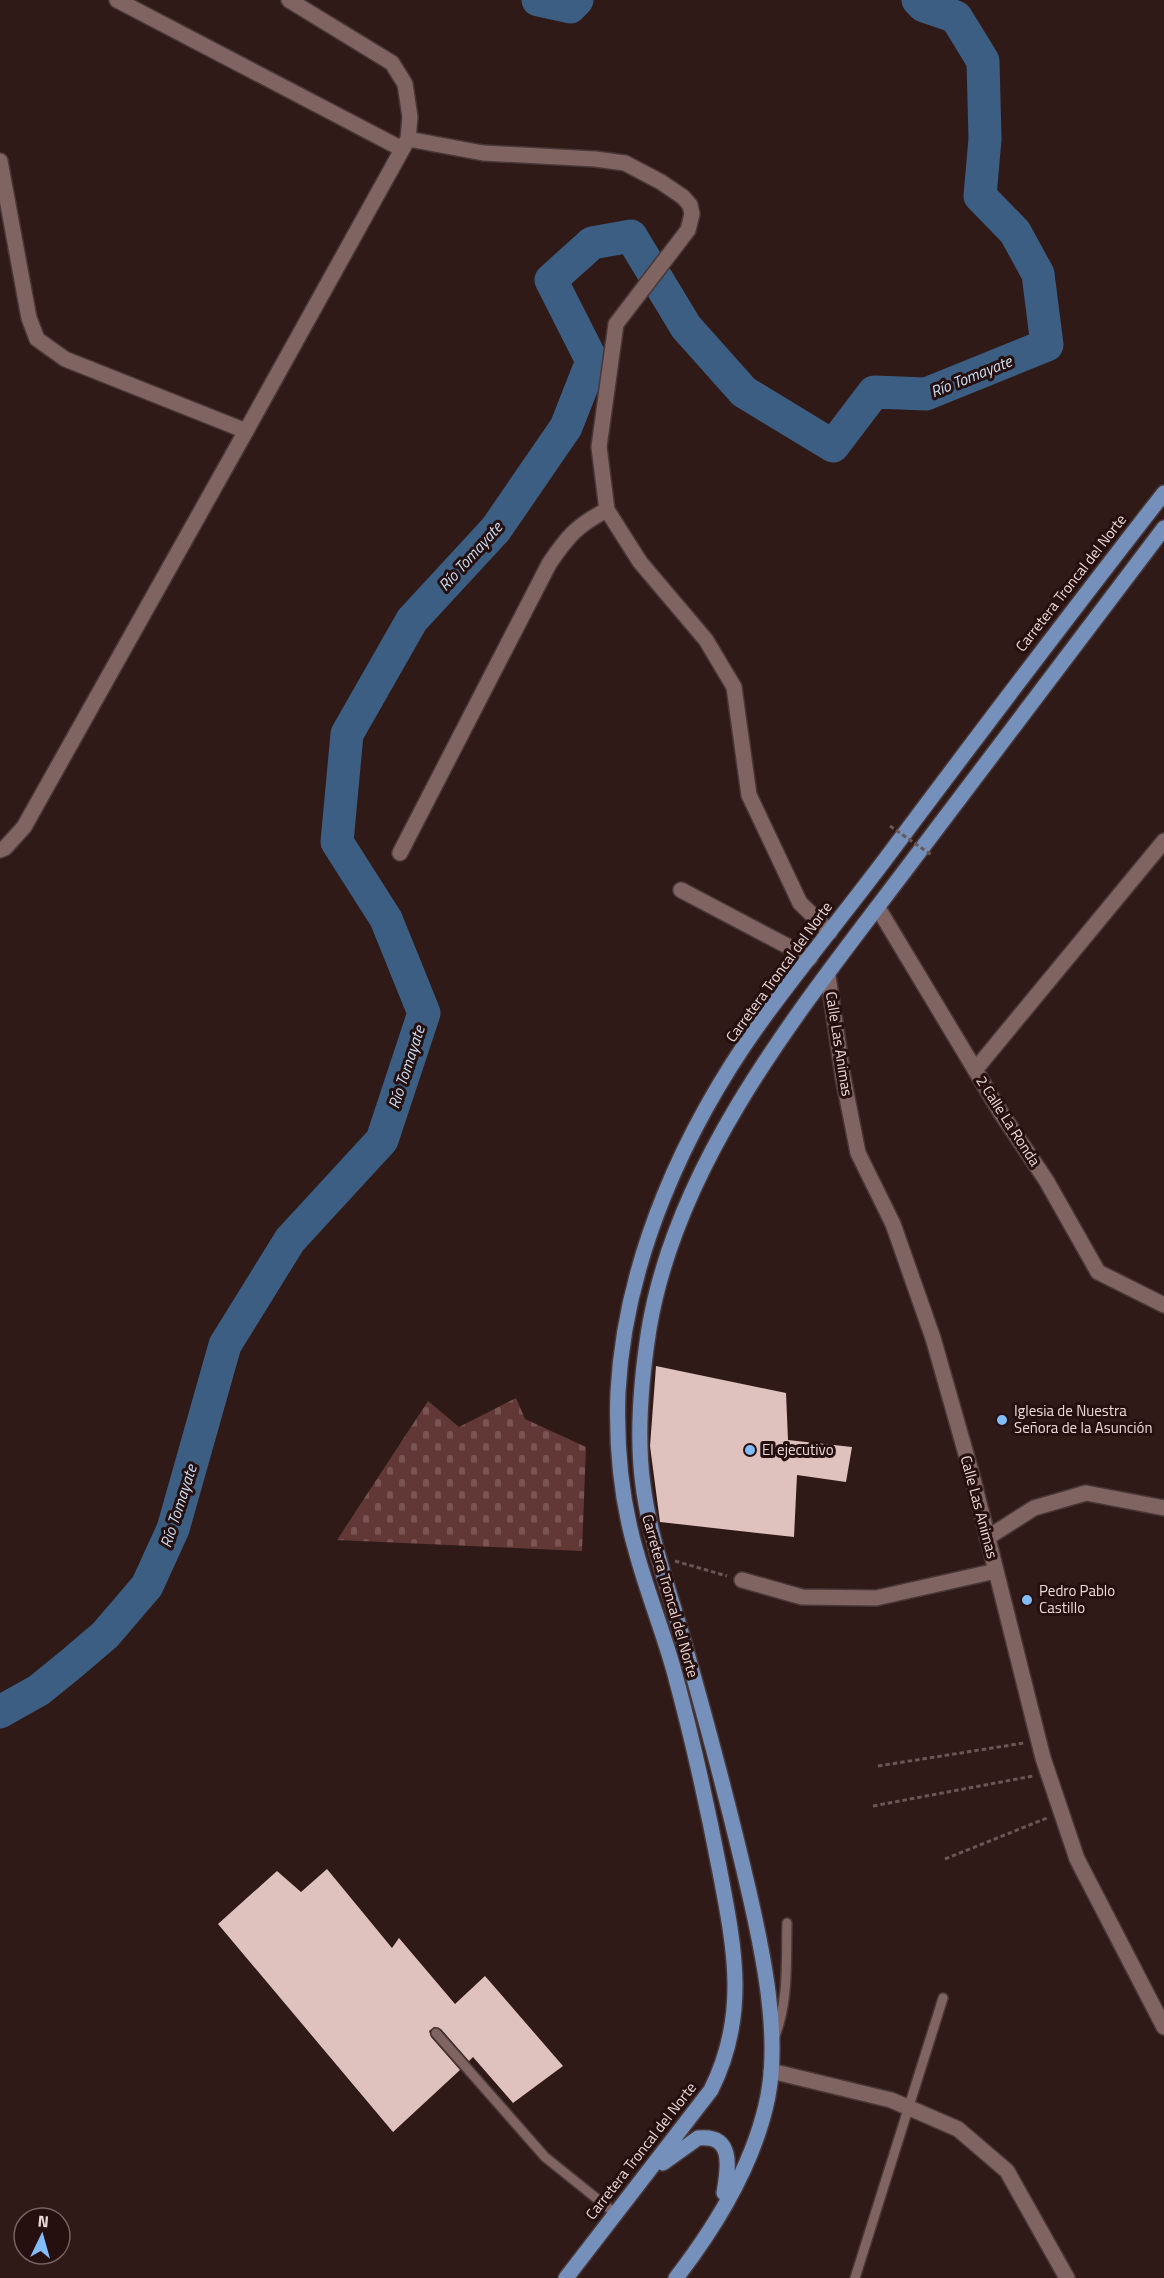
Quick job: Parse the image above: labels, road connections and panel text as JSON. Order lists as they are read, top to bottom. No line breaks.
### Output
{"streets":{"main road":["Carretera Troncal del Norte"],"street":["Calle Las Animas","2 Calle La Ronda"]},"crossings":[["Carretera Troncal del Norte","Calle Las Animas"],["Carretera Troncal del Norte","2 Calle La Ronda"]],"water":["Río Tomayate"],"places":["Iglesia de Nuestra Señora de la Asunción","El ejecutivo","Pedro Pablo Castillo"],"north":"top"}
